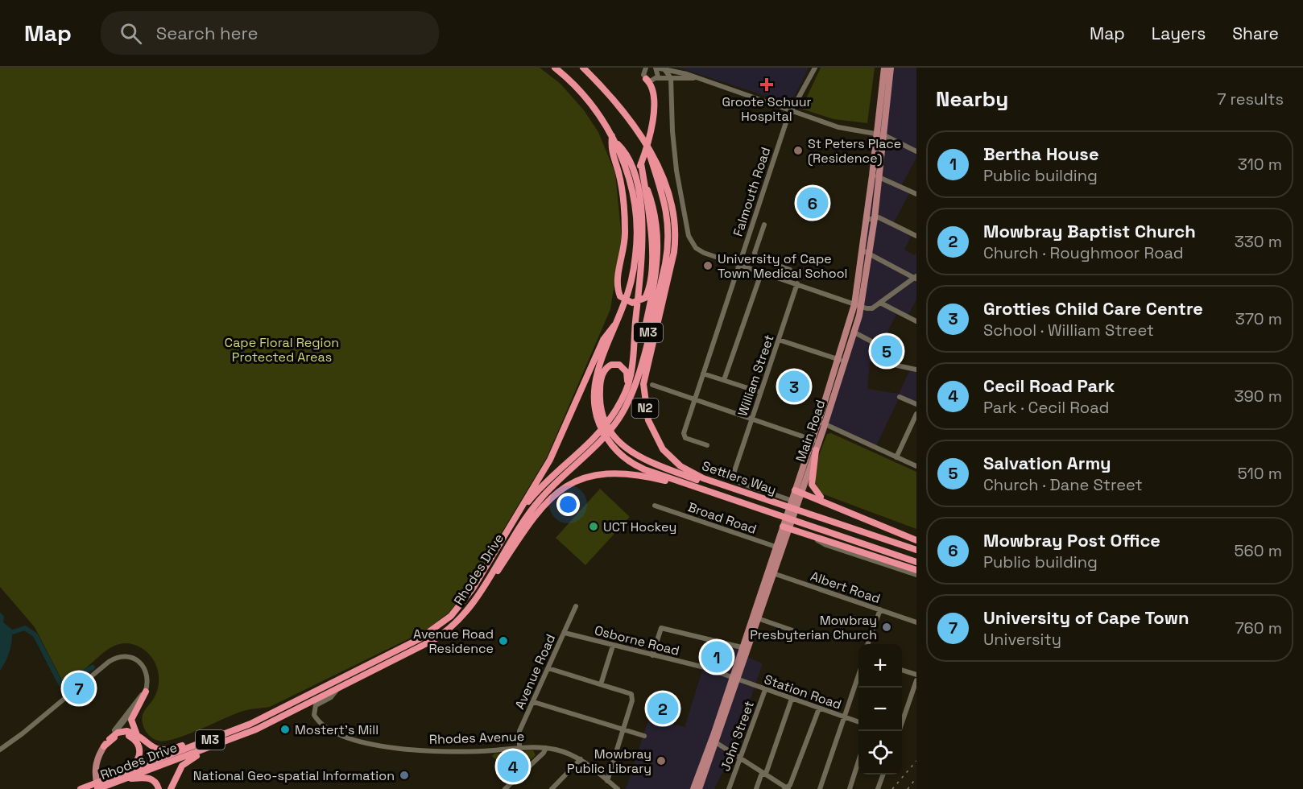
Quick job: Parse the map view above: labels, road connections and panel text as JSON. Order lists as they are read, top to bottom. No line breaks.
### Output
{"streets":{"highway":["M3","N2","Settlers Way","Rhodes Drive"],"main road":["Main Road"],"street":["Falmouth Road","William Street","Broad Road","Albert Road","Osborne Road","Avenue Road","Station Road","John Street","Rhodes Avenue"]},"crossings":[["M3","Rhodes Drive"],["William Street","Main Road"],["N2","Settlers Way"],["Main Road","Broad Road"],["Main Road","Albert Road"],["Main Road","Osborne Road"],["Main Road","Station Road"],["Settlers Way","Rhodes Drive"],["Rhodes Drive","Rhodes Avenue"],["Osborne Road","Avenue Road"],["Osborne Road","Station Road"],["Avenue Road","Rhodes Avenue"],["Station Road","John Street"]],"parks":["Cape Floral Region Protected Areas"],"places":{"health":["Groote Schuur Hospital"],"other":["St Peters Place (Residence)","University of Cape Town Medical School","UCT Hockey","Mowbray Presbyterian Church","Avenue Road Residence","Mostert's Mill","Mowbray Public Library","National Geo-spatial Information"]},"page":{"header":"Map","search":"Search here","nav":["Map","Layers","Share"],"heading":["Nearby","7 results"],"list":[{"mark":"1","name":"Bertha House","note":"Public building","value":"310 m"},{"mark":"2","name":"Mowbray Baptist Church","note":"Church · Roughmoor Road","value":"330 m"},{"mark":"3","name":"Grotties Child Care Centre","note":"School · William Street","value":"370 m"},{"mark":"4","name":"Cecil Road Park","note":"Park · Cecil Road","value":"390 m"},{"mark":"5","name":"Salvation Army","note":"Church · Dane Street","value":"510 m"},{"mark":"6","name":"Mowbray Post Office","note":"Public building","value":"560 m"},{"mark":"7","name":"University of Cape Town","note":"University","value":"760 m"}],"pins":["6","5","3","1","7","2","4"],"map_buttons":["+","−"]}}
